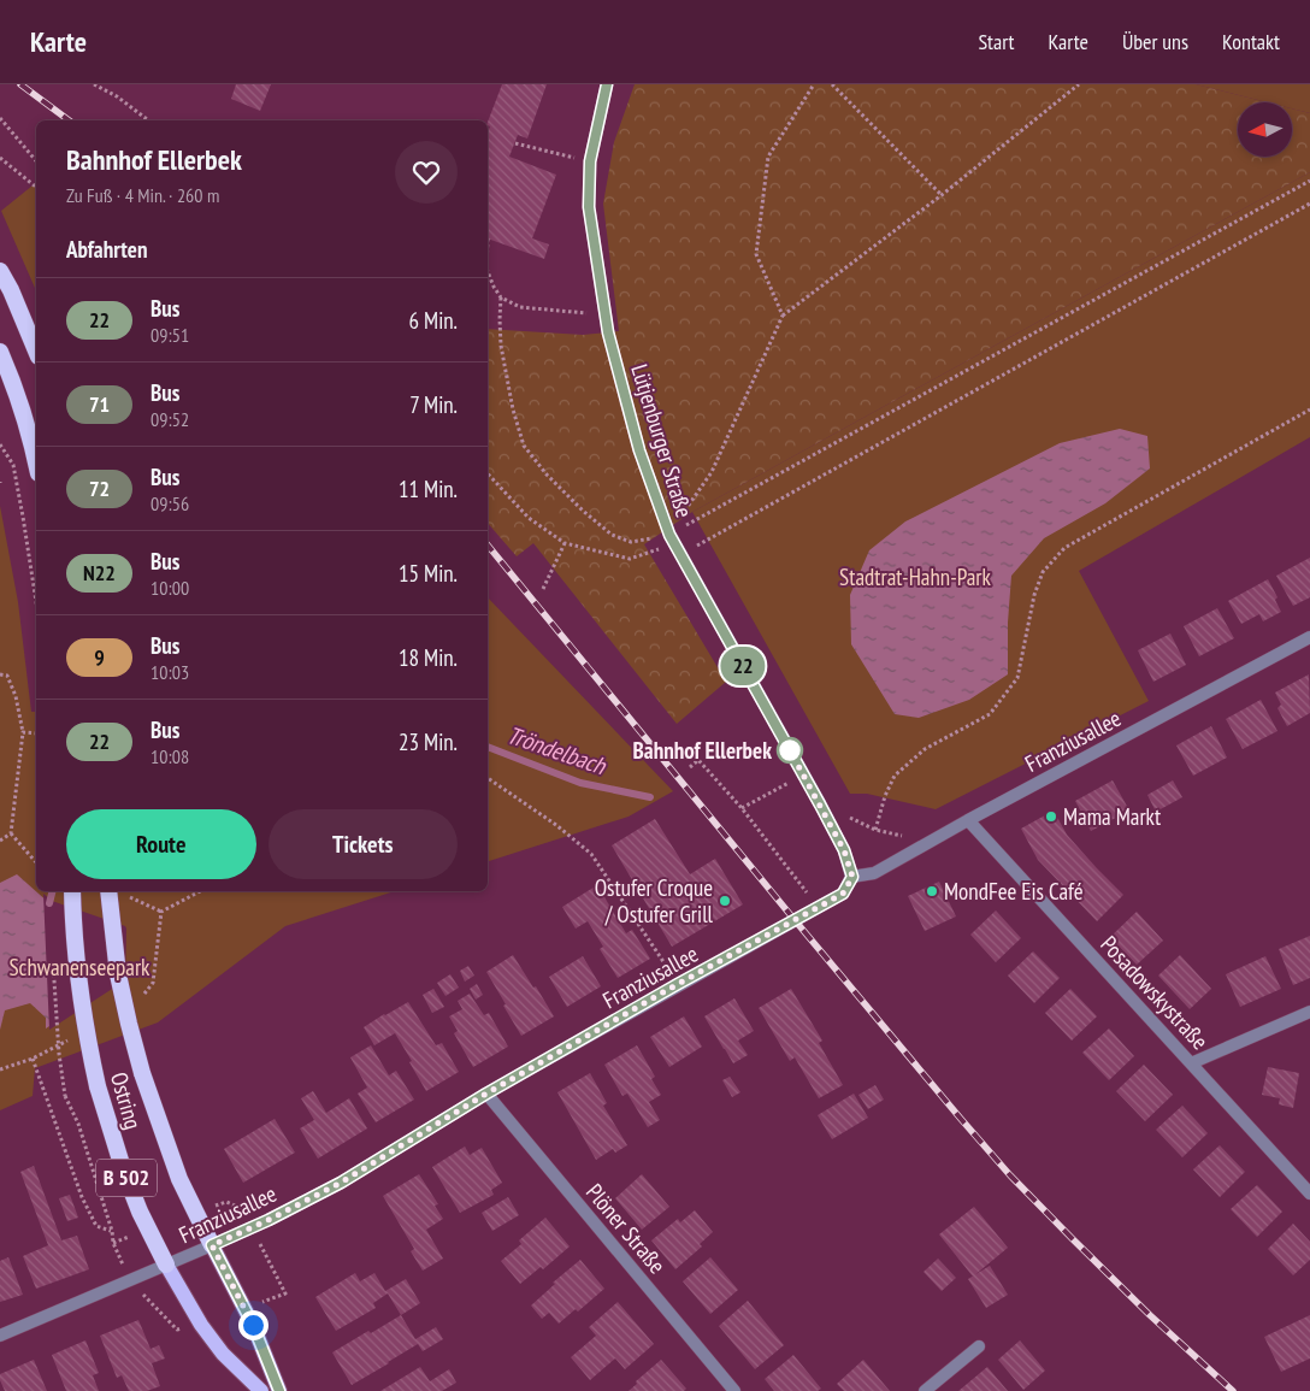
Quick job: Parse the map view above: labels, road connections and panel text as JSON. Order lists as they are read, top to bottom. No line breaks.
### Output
{"streets":{"highway":["Ostring","B 502"],"street":["Lütjenburger Straße","Franziusallee","Posadowskystraße","Plöner Straße"]},"crossings":[["Lütjenburger Straße","Franziusallee"],["Franziusallee","Posadowskystraße"],["Franziusallee","Ostring"],["Franziusallee","Plöner Straße"]],"water":["Tröndelbach"],"parks":["Stadtrat-Hahn-Park","Schwanenseepark"],"places":["Bahnhof Ellerbek","Mama Markt","MondFee Eis Café","Ostufer Croque / Ostufer Grill"],"lines":["bus line 22"],"north":"left","page":{"header":"Karte","nav":["Start","Karte","Über uns","Kontakt"],"on_map":"22","heading":[["Bahnhof Ellerbek","Zu Fuß · 4 Min. · 260 m"],"Abfahrten"],"list":[{"mark":"22","name":"Bus","note":"09:51","value":"6 Min."},{"mark":"71","name":"Bus","note":"09:52","value":"7 Min."},{"mark":"72","name":"Bus","note":"09:56","value":"11 Min."},{"mark":"N22","name":"Bus","note":"10:00","value":"15 Min."},{"mark":"9","name":"Bus","note":"10:03","value":"18 Min."},{"mark":"22","name":"Bus","note":"10:08","value":"23 Min."}],"buttons":["Route","Tickets"]}}
